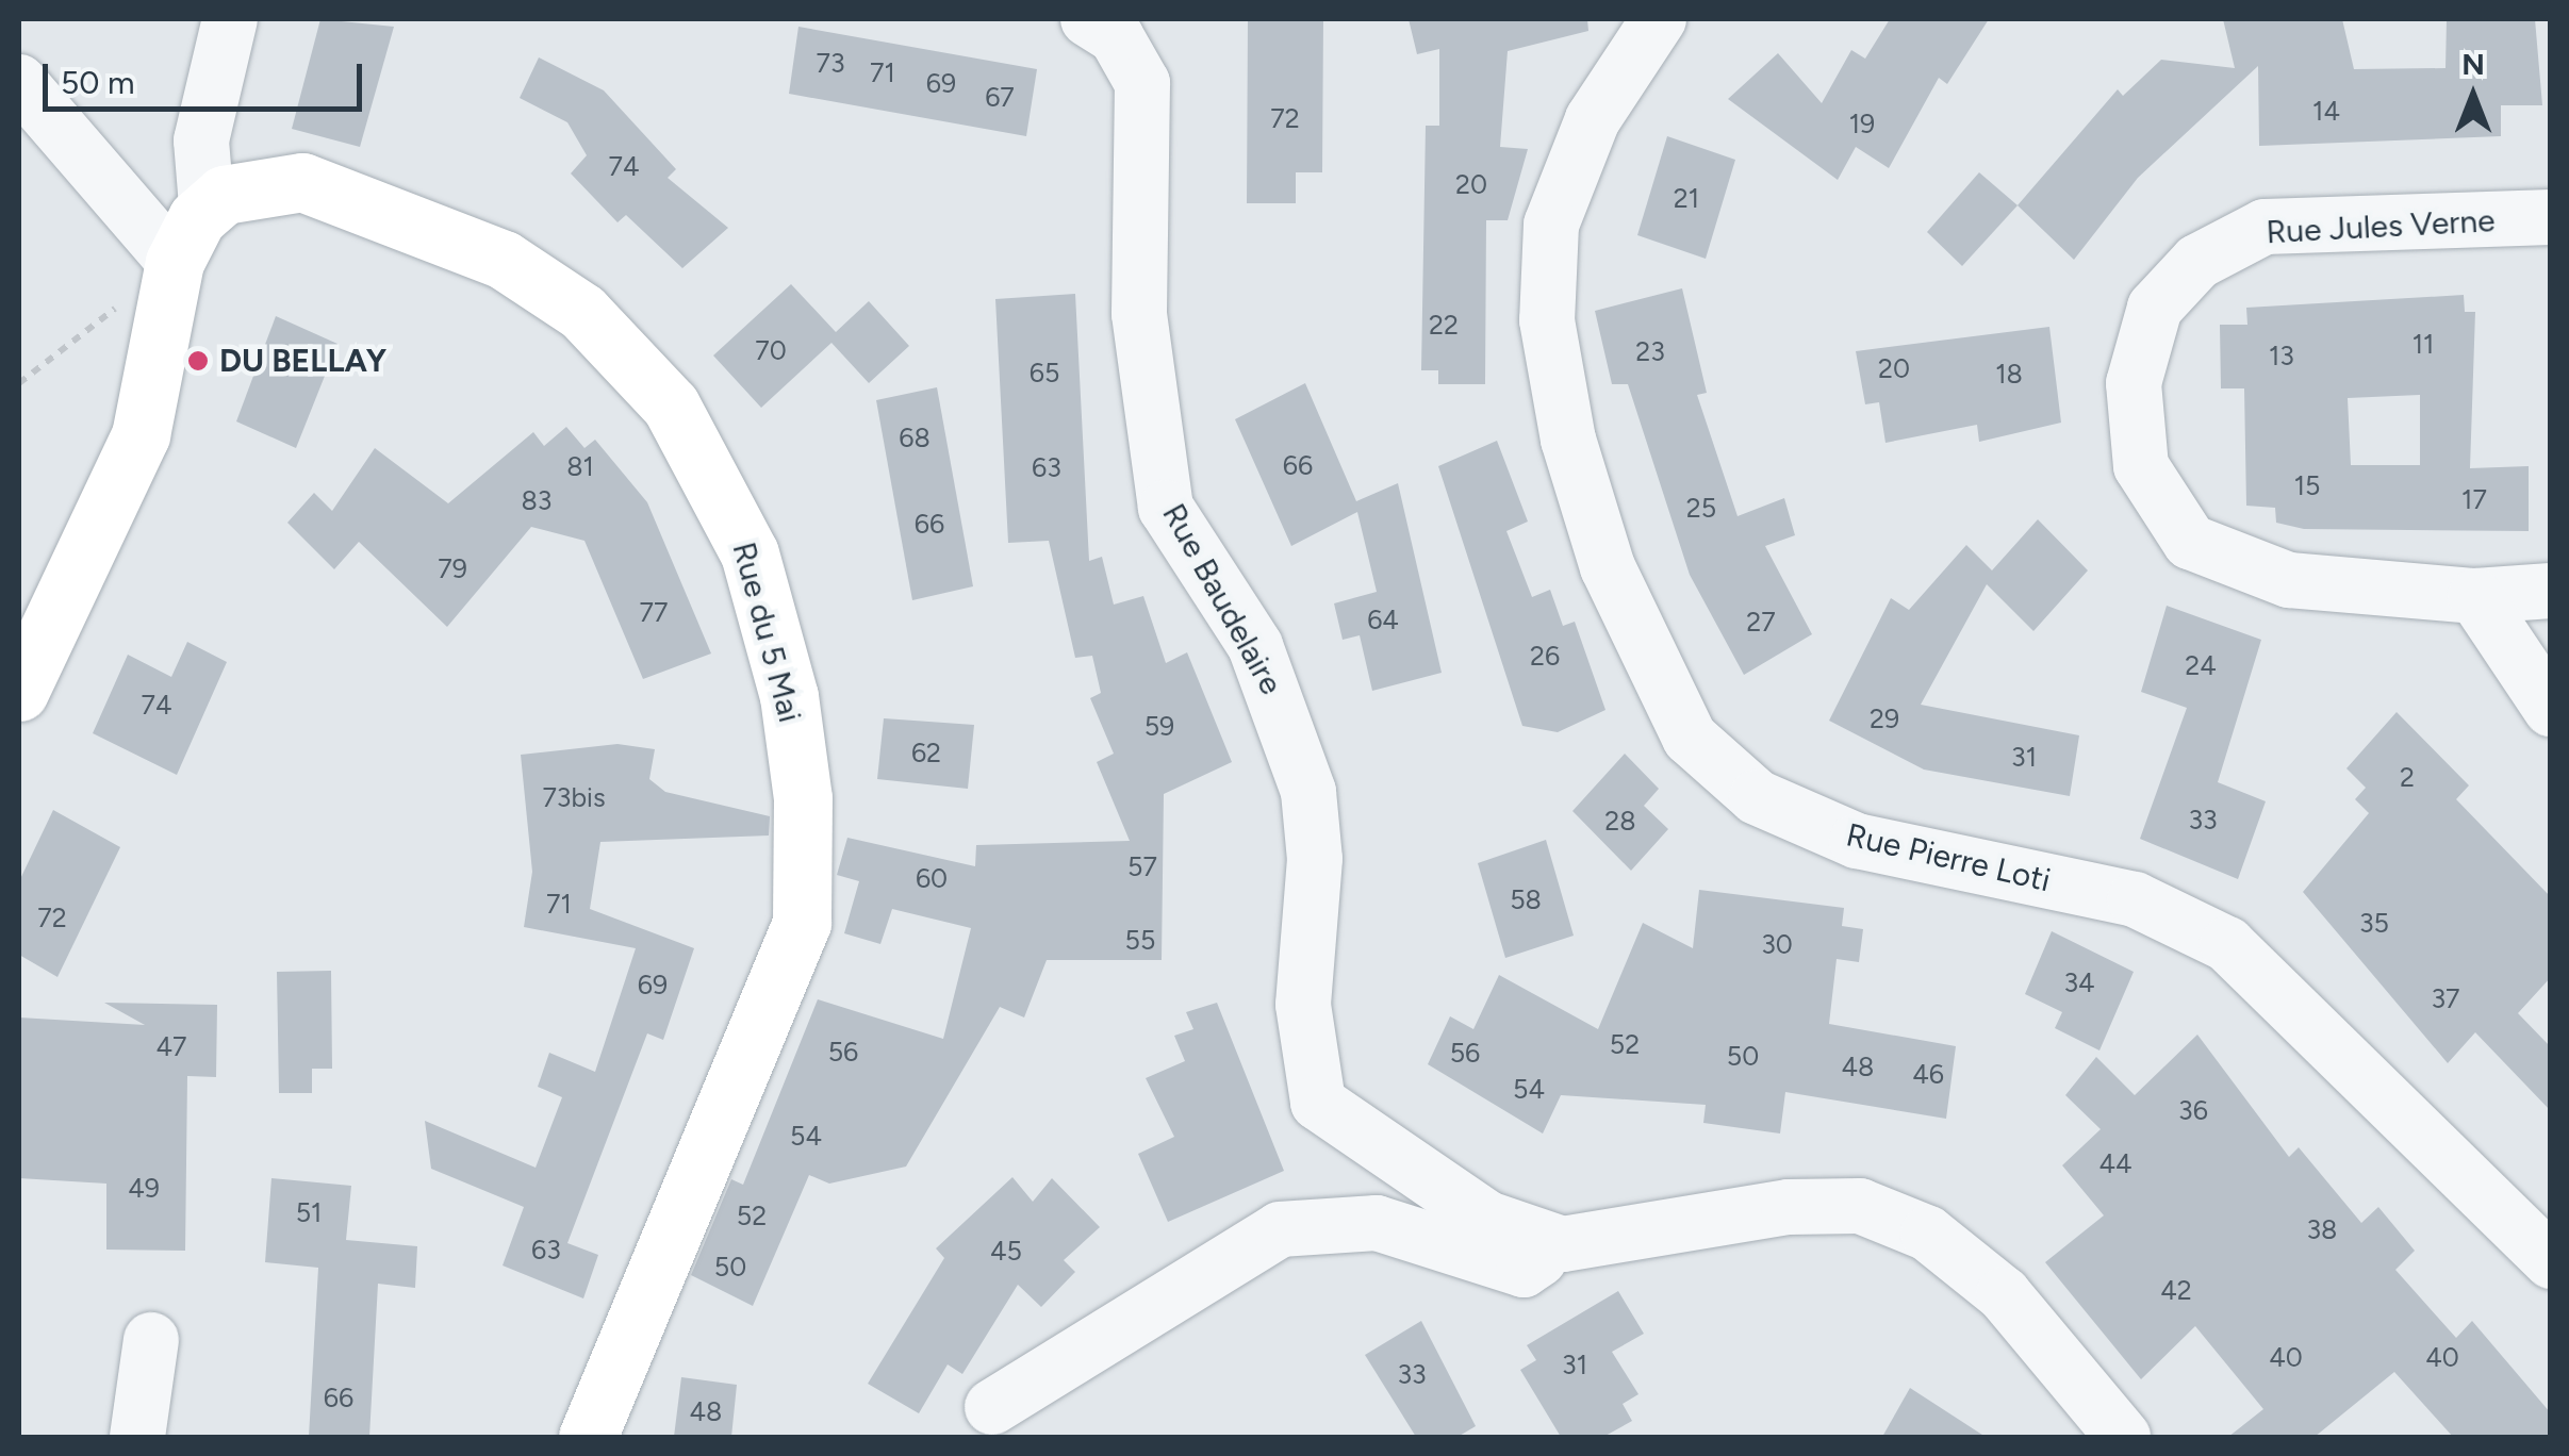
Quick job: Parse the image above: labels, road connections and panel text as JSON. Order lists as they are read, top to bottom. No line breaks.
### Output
{"streets":{"main road":["Rue du 5 Mai"],"street":["Rue Jules Verne","Rue Baudelaire","Rue Pierre Loti"]},"places":["DU BELLAY"],"house_numbers":["73","71","69","67","14","72","19","74","20","21","22","11","70","23","13","20","65","18","68","66","81","63","15","17","83","25","66","79","77","64","27","26","24","74","29","59","62","31","2","73bis","33","28","57","60","58","71","72","35","55","30","34","69","37","52","47","56","56","50","48","46","54","36","54","44","49","51","52","38","63","45","50","42","40","40","31","33","66","48"],"scale_bar":"50 m","north":"top"}
